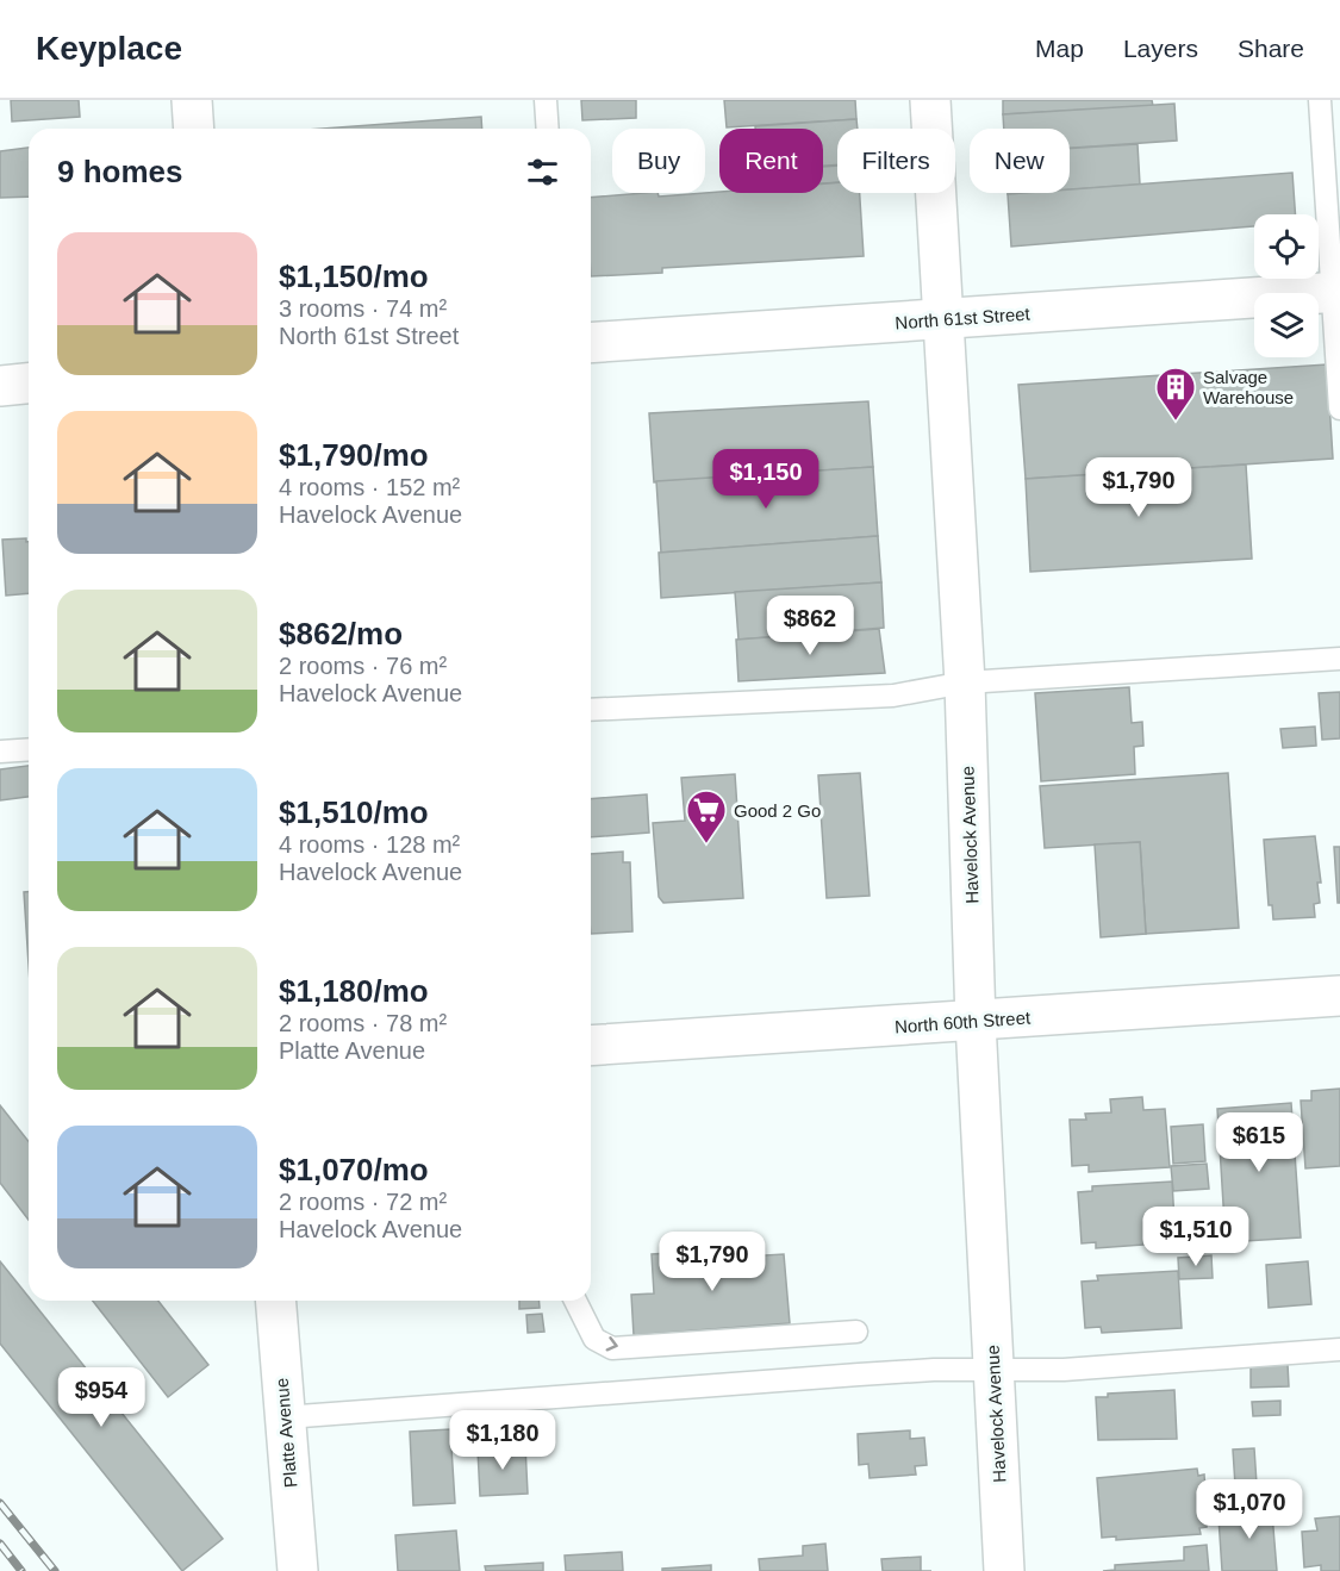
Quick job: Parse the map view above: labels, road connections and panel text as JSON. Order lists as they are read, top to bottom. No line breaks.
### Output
{"streets":{"street":["North 61st Street","Havelock Avenue","North 60th Street","Platte Avenue"]},"crossings":[["North 61st Street","Havelock Avenue"],["Havelock Avenue","North 60th Street"]],"places":{"building":["Salvage Warehouse"],"supermarket":["Good 2 Go"]},"page":{"header":"Keyplace","nav":["Map","Layers","Share"],"chip":["Buy","Rent","Filters","New"],"heading":"9 homes","list":[{"name":"$1,150/mo","note":"3 rooms · 74 m² · North 61st Street"},{"name":"$1,790/mo","note":"4 rooms · 152 m² · Havelock Avenue"},{"name":"$862/mo","note":"2 rooms · 76 m² · Havelock Avenue"},{"name":"$1,510/mo","note":"4 rooms · 128 m² · Havelock Avenue"},{"name":"$1,180/mo","note":"2 rooms · 78 m² · Platte Avenue"},{"name":"$1,070/mo","note":"2 rooms · 72 m² · Havelock Avenue"}],"price":["$1,150","$1,790","$862","$615","$1,510","$1,790","$954","$1,180","$1,070"]}}
